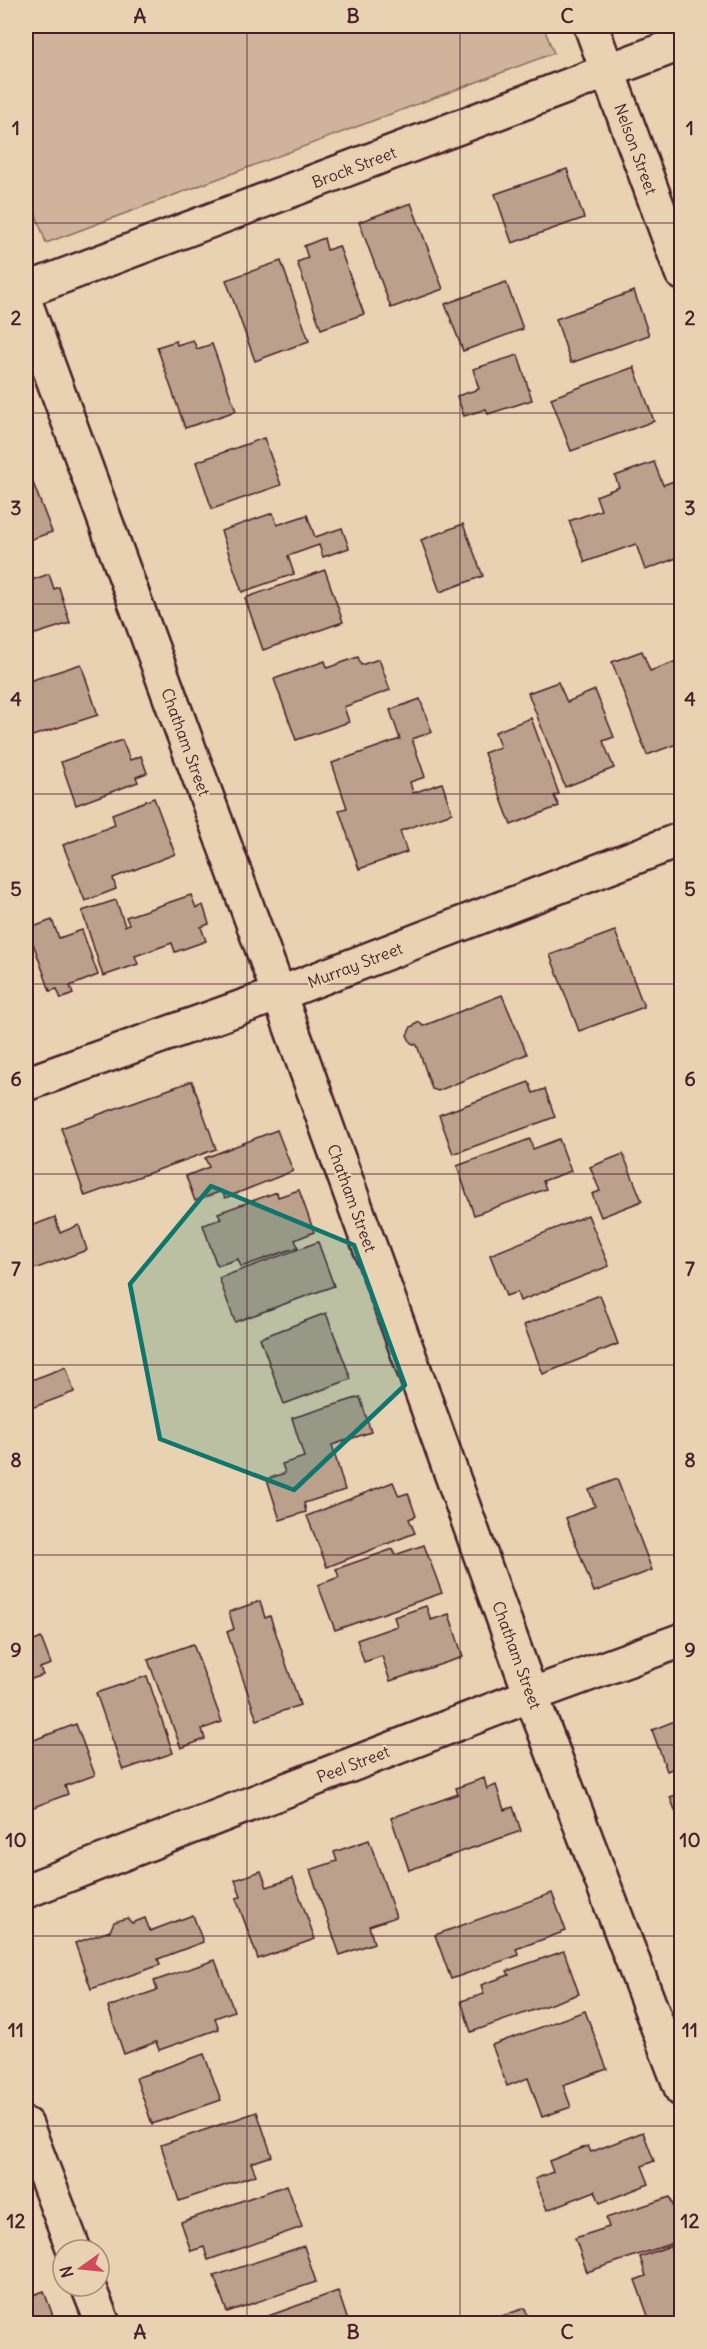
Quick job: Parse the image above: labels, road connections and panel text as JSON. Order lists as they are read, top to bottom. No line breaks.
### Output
{"streets":{"street":["Nelson Street","Brock Street","Chatham Street","Murray Street","Peel Street"]},"crossings":[["Nelson Street","Brock Street"],["Chatham Street","Murray Street"],["Chatham Street","Peel Street"]],"north":"left","grid":{"columns":["A","B","C"],"rows":["1","2","3","4","5","6","7","8","9","10","11","12"]}}
